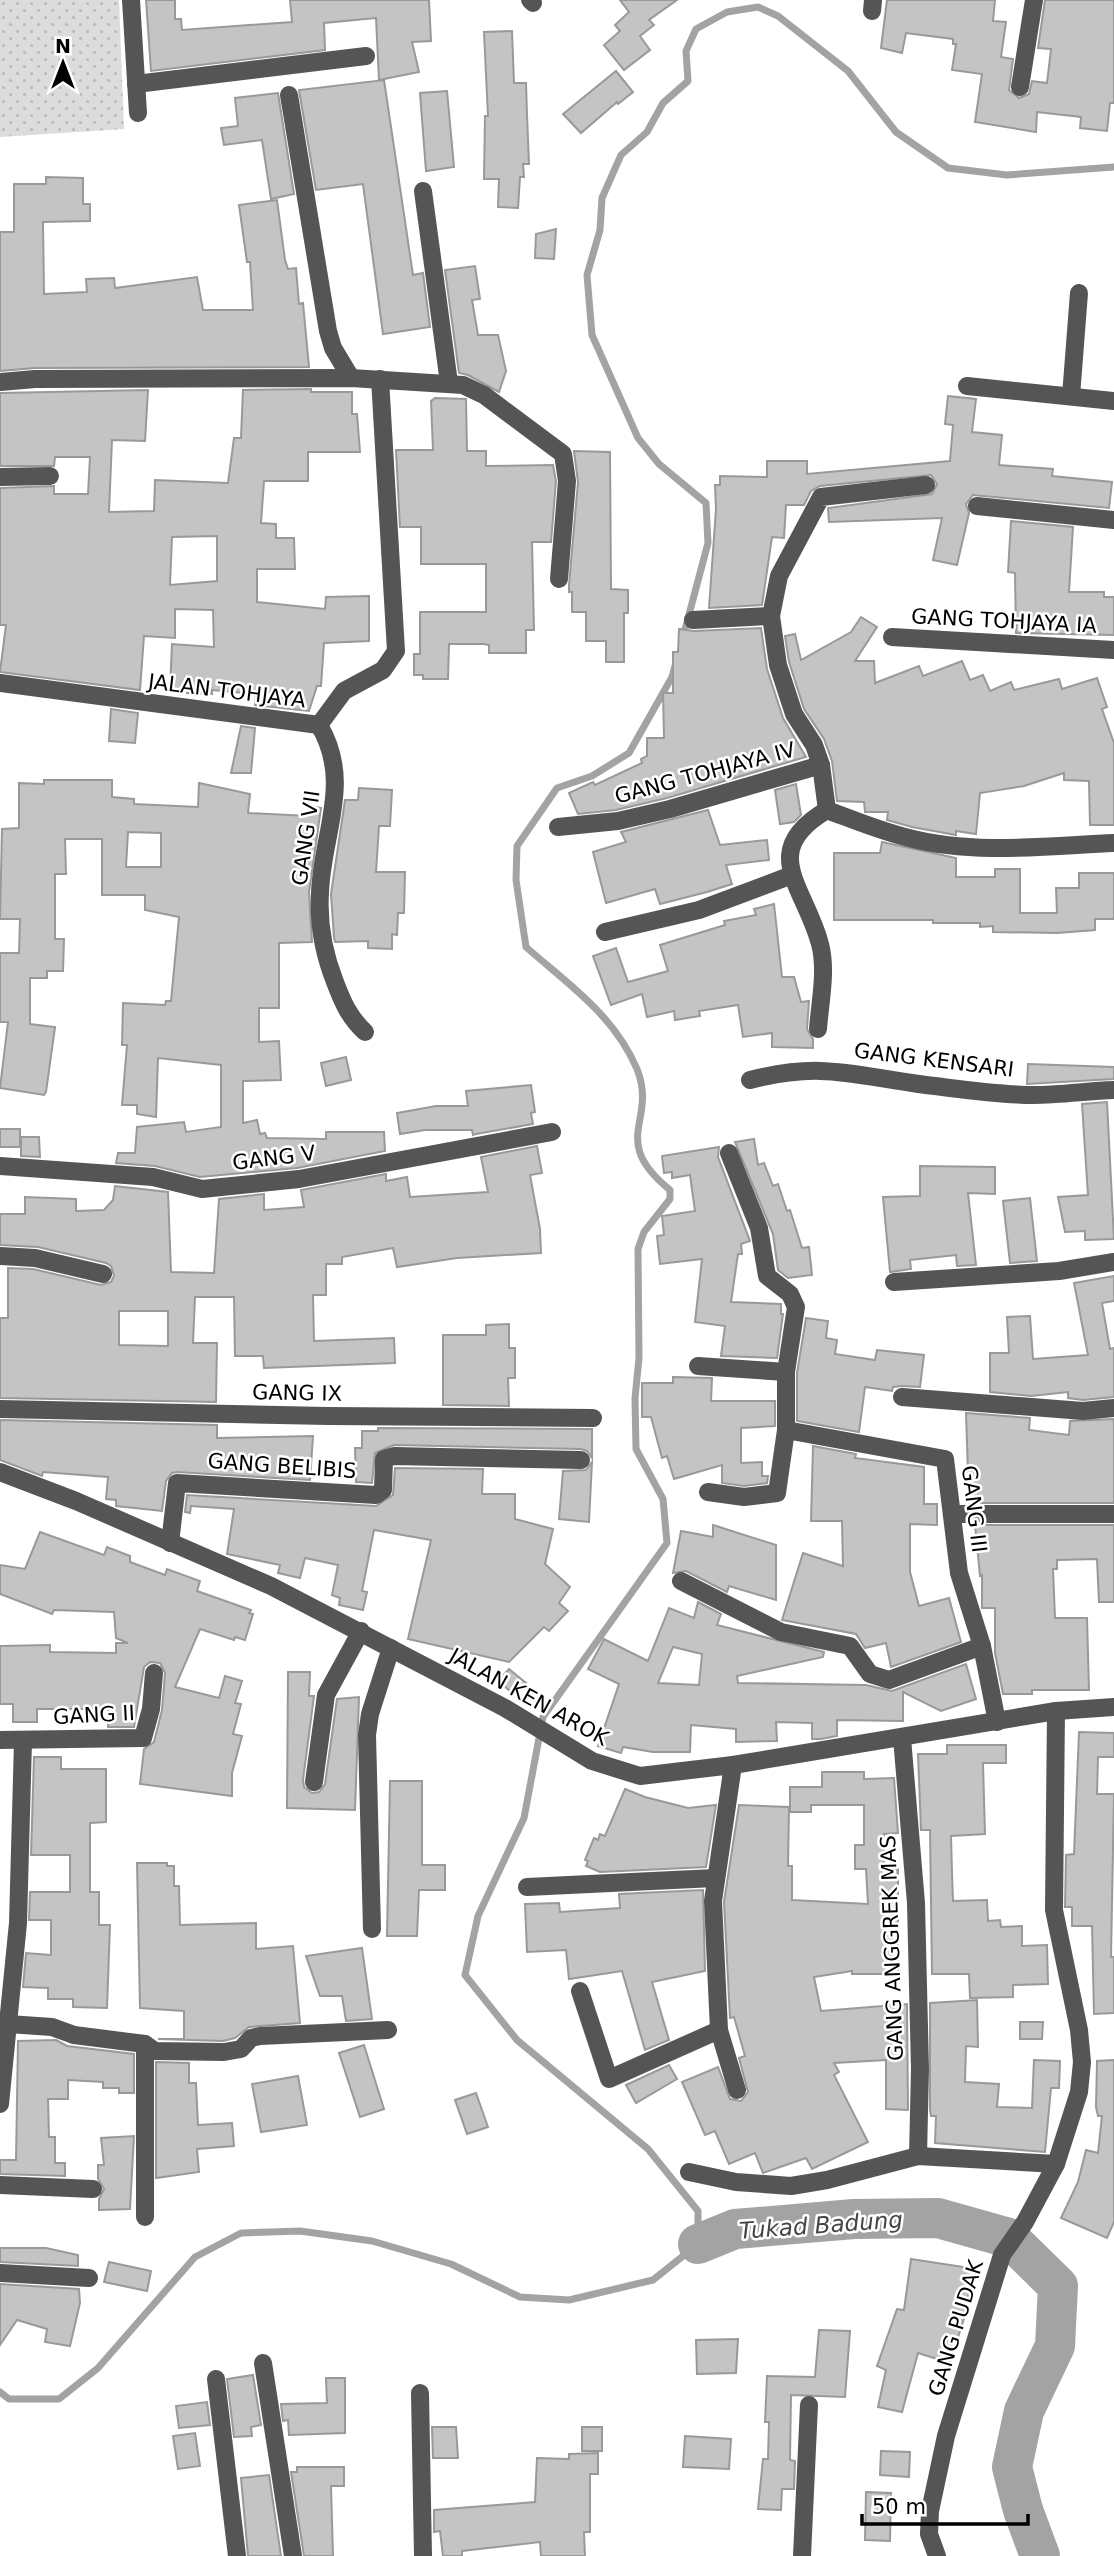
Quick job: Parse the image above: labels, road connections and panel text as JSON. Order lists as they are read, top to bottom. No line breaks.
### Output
{"streets":{"street":["GANG TOHJAYA IA","JALAN TOHJAYA","GANG TOHJAYA IV","GANG VII","GANG KENSARI","GANG V","GANG IX","GANG BELIBIS","GANG III","JALAN KEN AROK","GANG II","GANG ANGGREK MAS","GANG PUDAK"]},"crossings":[["JALAN TOHJAYA","GANG VII"],["GANG BELIBIS","JALAN KEN AROK"],["GANG III","JALAN KEN AROK"],["JALAN KEN AROK","GANG ANGGREK MAS"],["JALAN KEN AROK","GANG PUDAK"]],"water":["Tukad Badung"],"scale_bar":"50 m","north":"top"}
